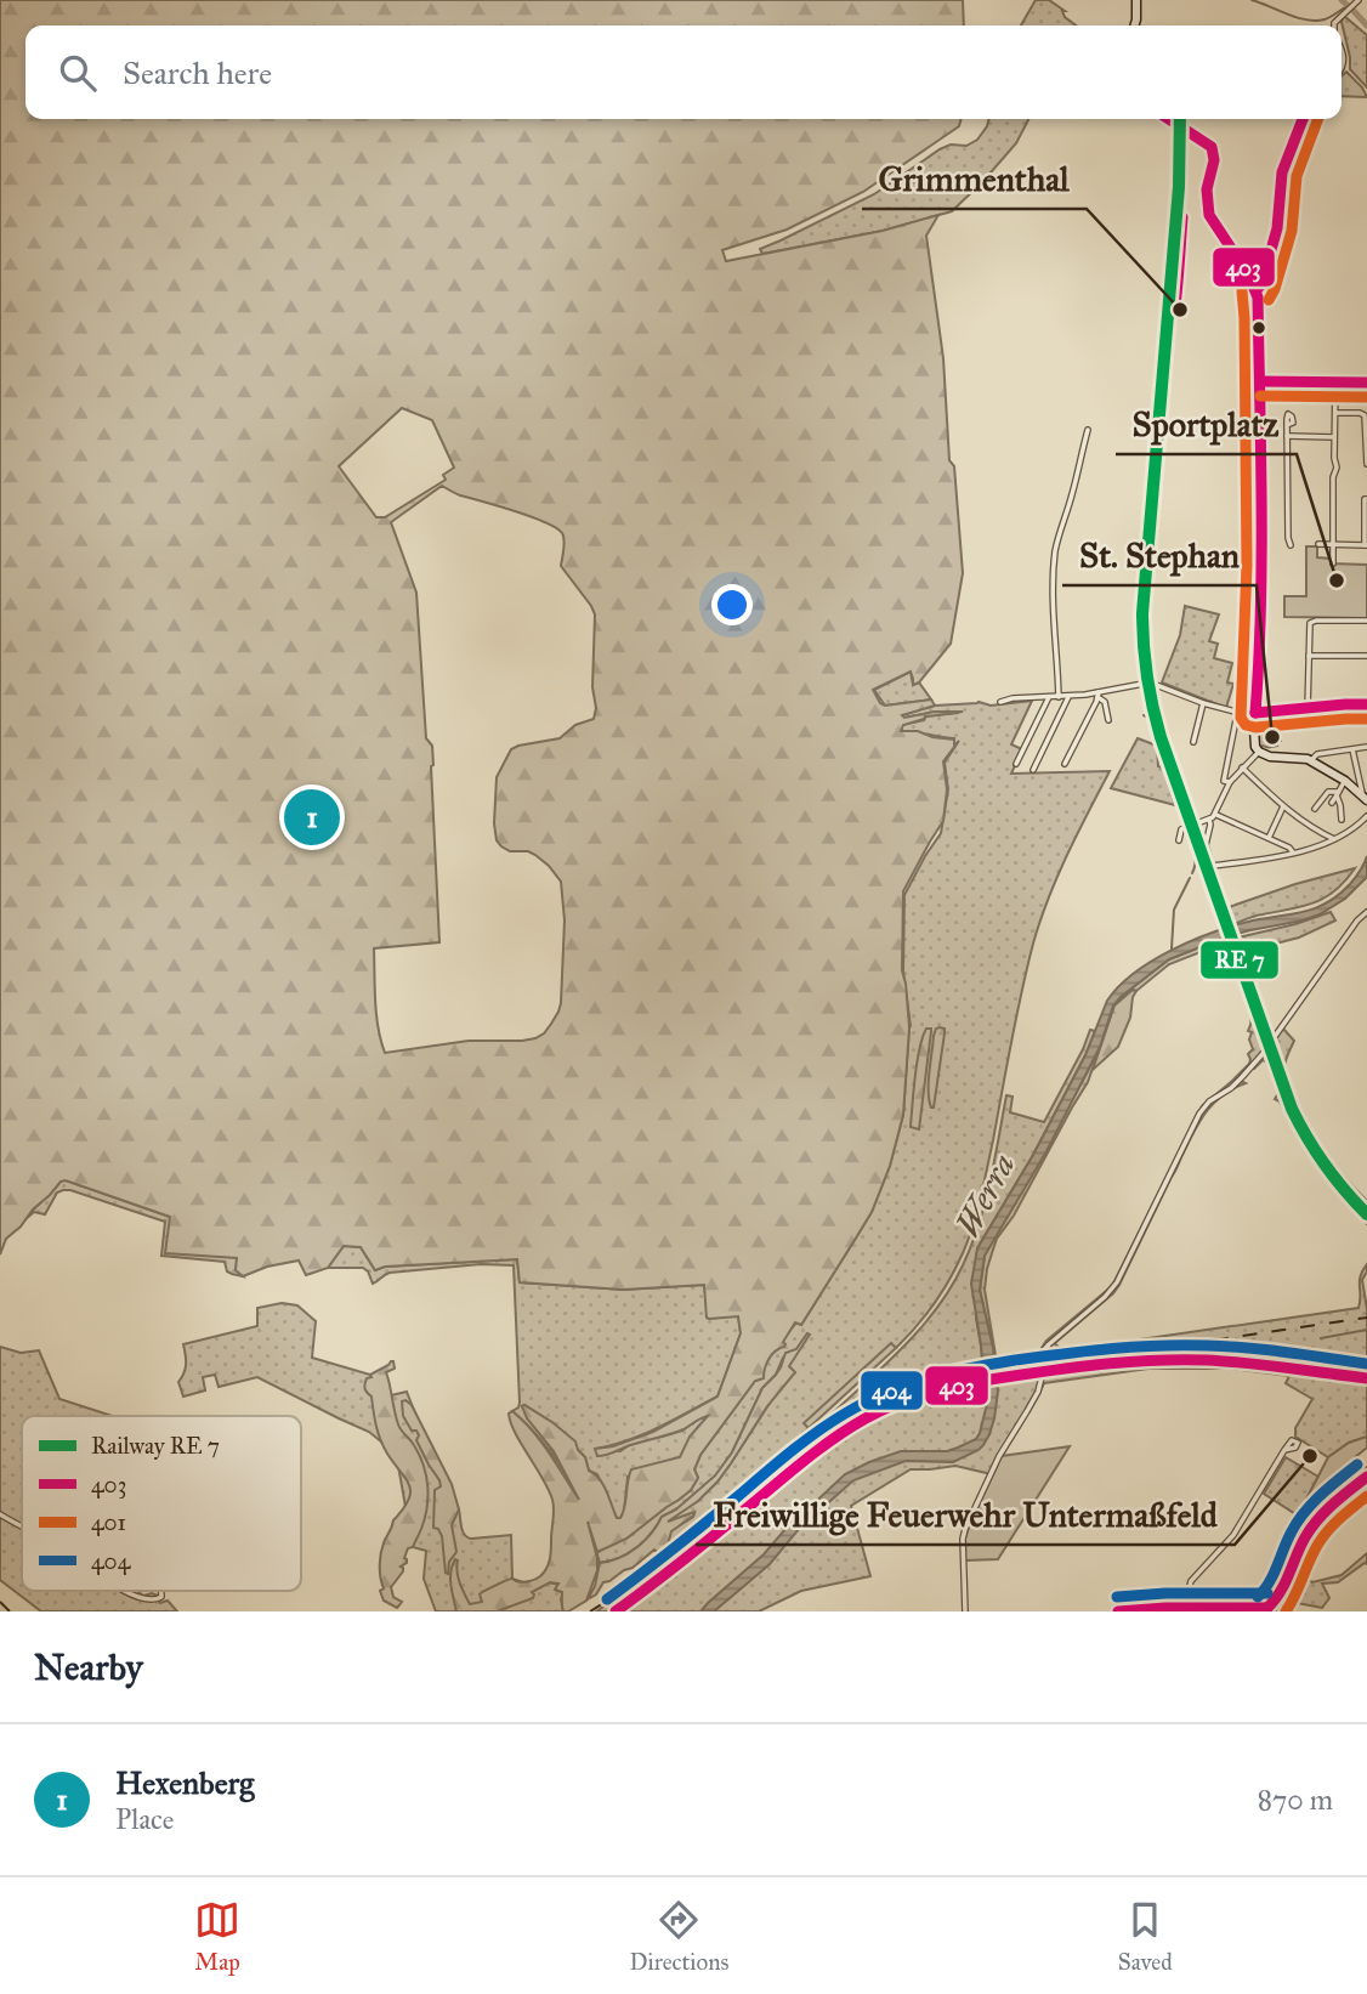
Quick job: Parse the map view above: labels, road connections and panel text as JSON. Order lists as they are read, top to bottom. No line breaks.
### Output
{"water":["Werra"],"places":["Grimmenthal","Sportplatz","St. Stephan","Freiwillige Feuerwehr Untermaßfeld"],"lines":["transit line 403","transit line 401","transit line 404"],"legend":["Railway RE 7","403","401","404"],"page":{"search":"Search here","pins":"1","heading":"Nearby","list":[{"mark":"1","name":"Hexenberg","note":"Place","value":"870 m"}],"nav":["Map","Directions","Saved"]}}
